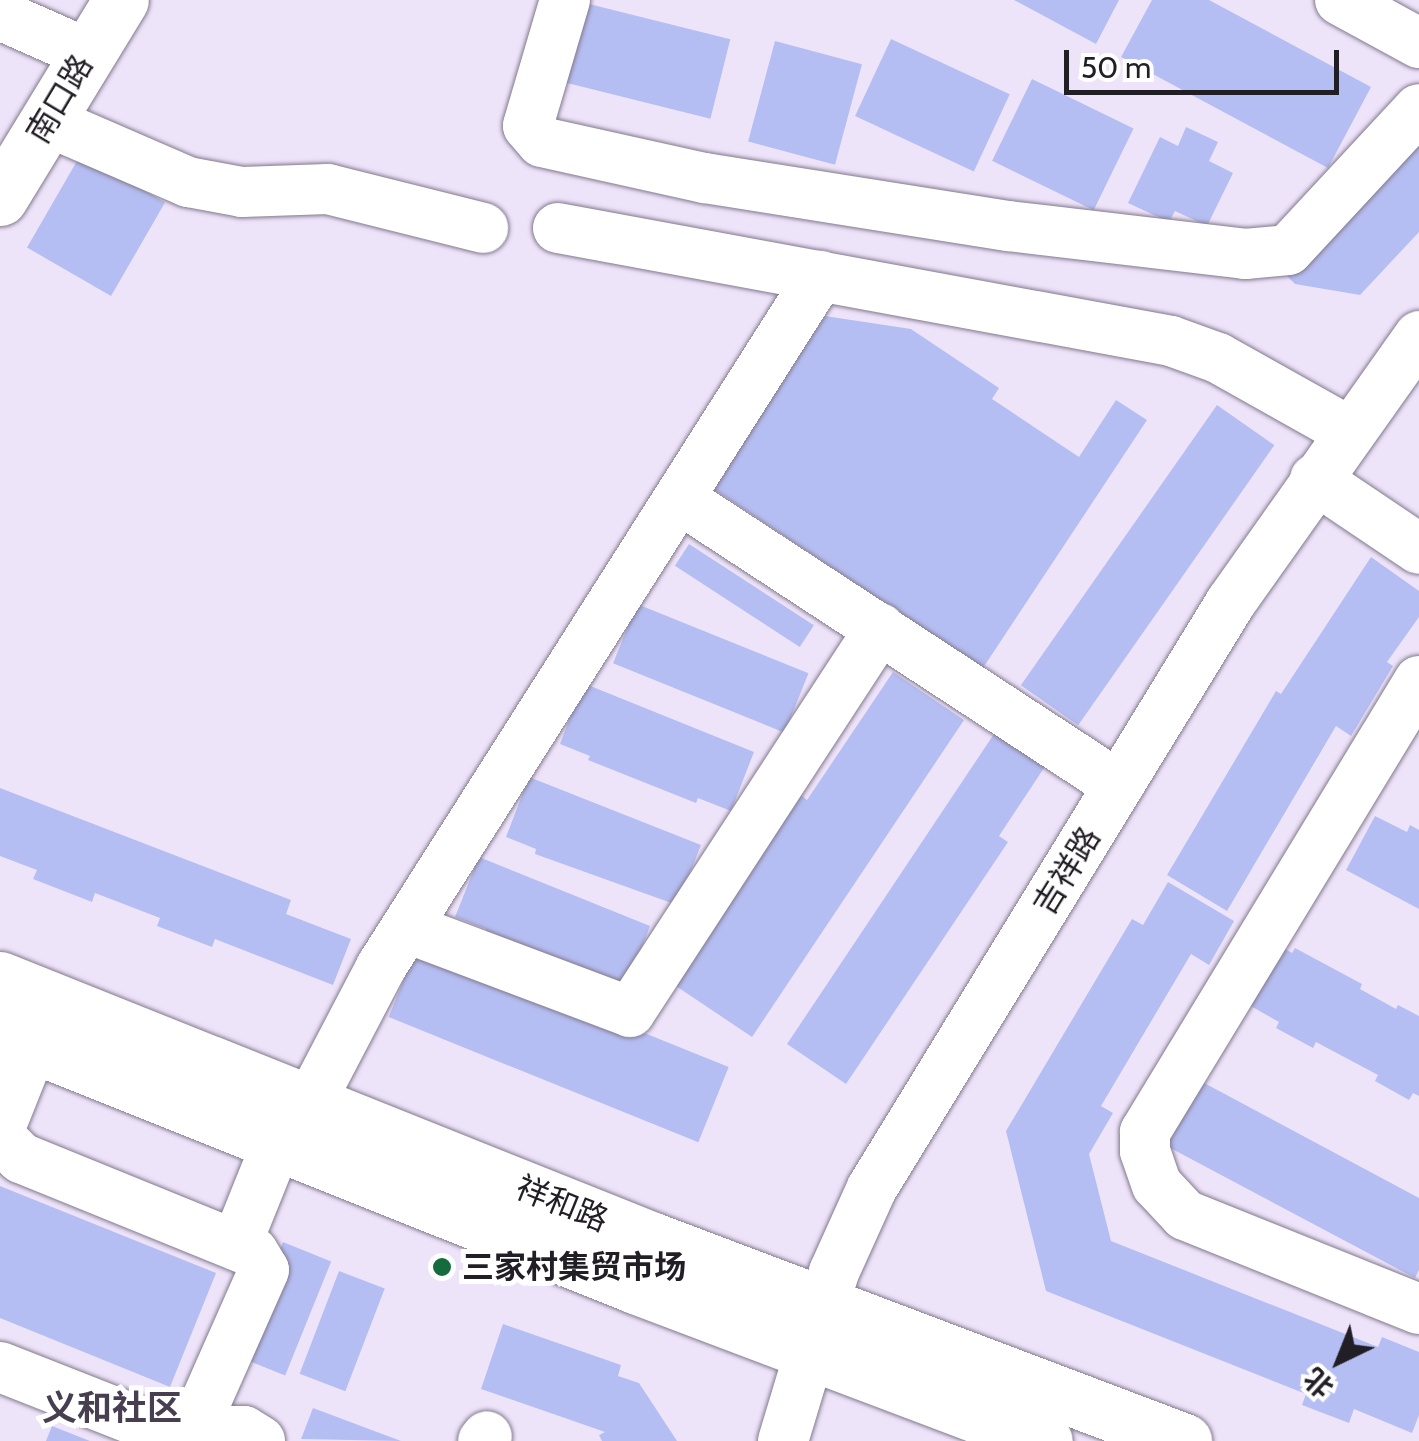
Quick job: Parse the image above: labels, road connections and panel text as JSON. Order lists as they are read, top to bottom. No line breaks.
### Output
{"streets":{"main road":["南口路","祥和路"],"street":["吉祥路"]},"crossings":[["吉祥路","祥和路"]],"districts":["义和社区"],"places":["三家村集贸市场"],"scale_bar":"50 m","north":"bottom left"}
